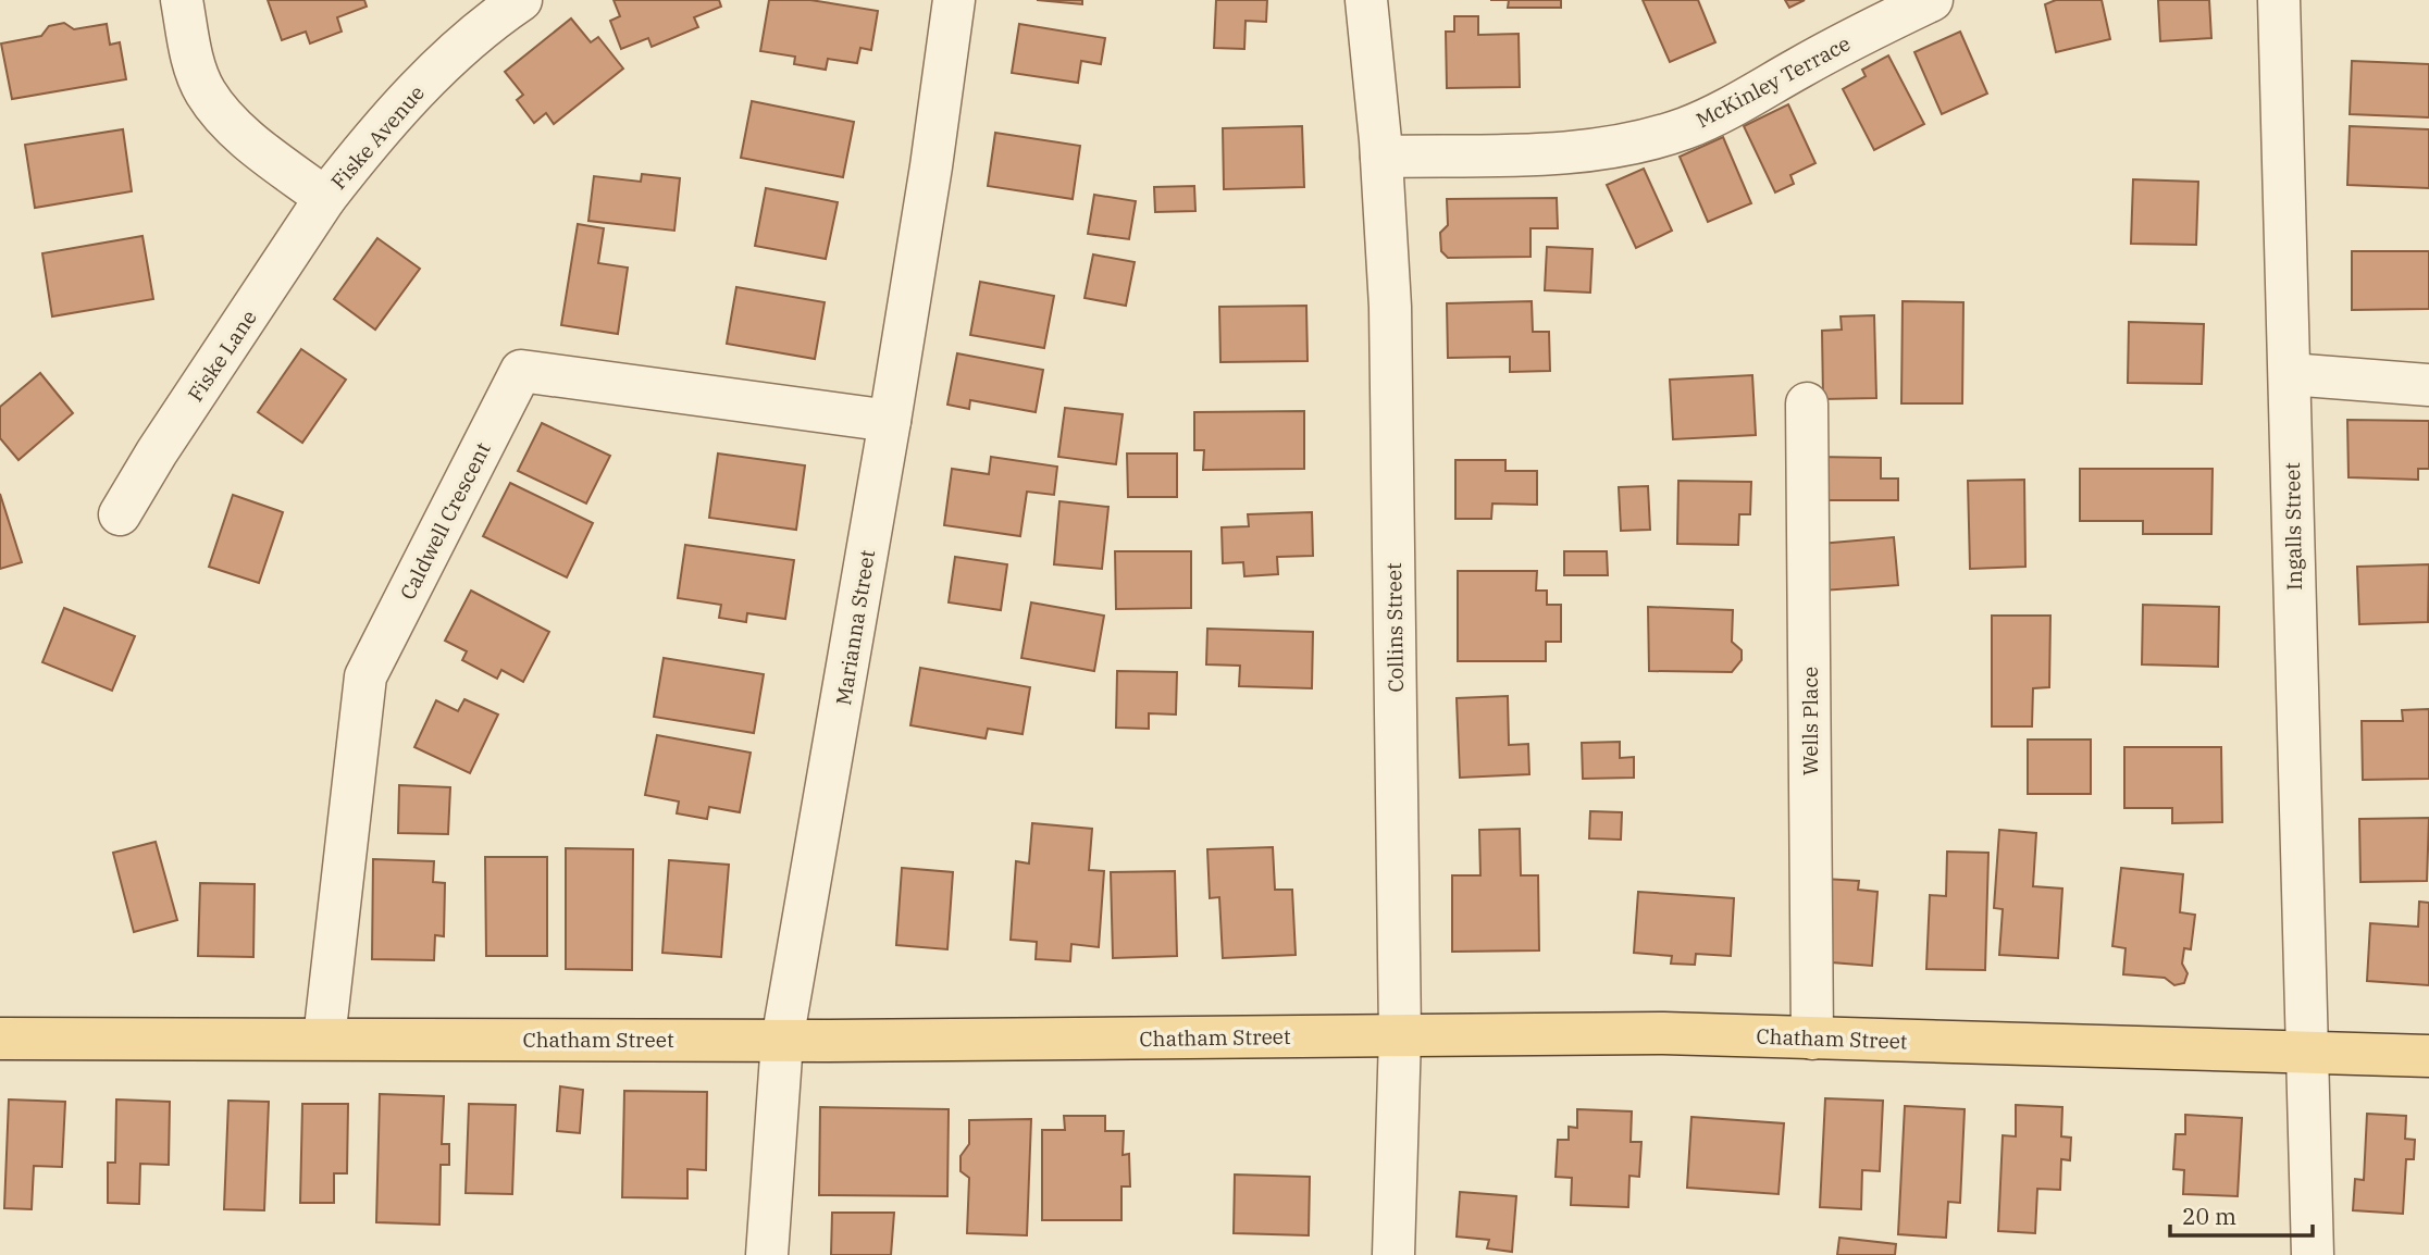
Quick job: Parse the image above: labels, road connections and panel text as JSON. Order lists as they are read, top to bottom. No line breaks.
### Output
{"streets":{"main road":["Chatham Street"],"street":["McKinley Terrace","Fiske Avenue","Fiske Lane","Caldwell Crescent","Ingalls Street","Marianna Street","Collins Street","Wells Place"]},"crossings":[["McKinley Terrace","Collins Street"],["Fiske Avenue","Fiske Lane"],["Caldwell Crescent","Marianna Street"],["Caldwell Crescent","Chatham Street"],["Ingalls Street","Chatham Street"],["Marianna Street","Chatham Street"],["Collins Street","Chatham Street"],["Wells Place","Chatham Street"]],"scale_bar":"20 m"}
